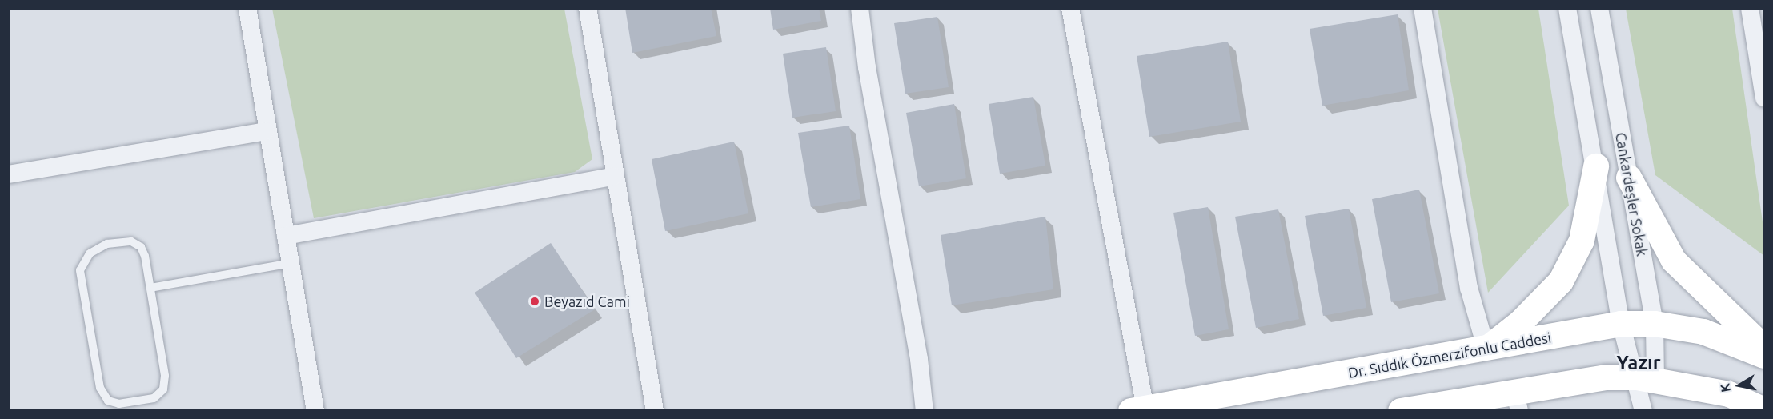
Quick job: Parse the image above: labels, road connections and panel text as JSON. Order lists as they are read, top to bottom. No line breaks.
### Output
{"streets":{"main road":["Dr. Sıddık Özmerzifonlu Caddesi"],"street":["Cankardeşler Sokak"]},"crossings":[["Cankardeşler Sokak","Dr. Sıddık Özmerzifonlu Caddesi"]],"districts":["Yazır"],"places":["Beyazıd Cami"],"north":"left"}
